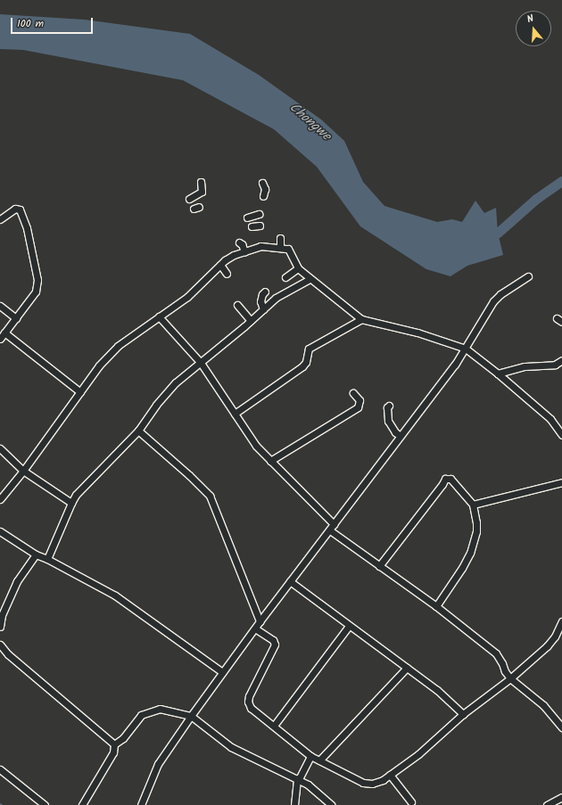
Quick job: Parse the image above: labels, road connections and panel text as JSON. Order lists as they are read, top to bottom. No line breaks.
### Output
{"water":["Chongwe"],"scale_bar":"100 m","north":"top"}
